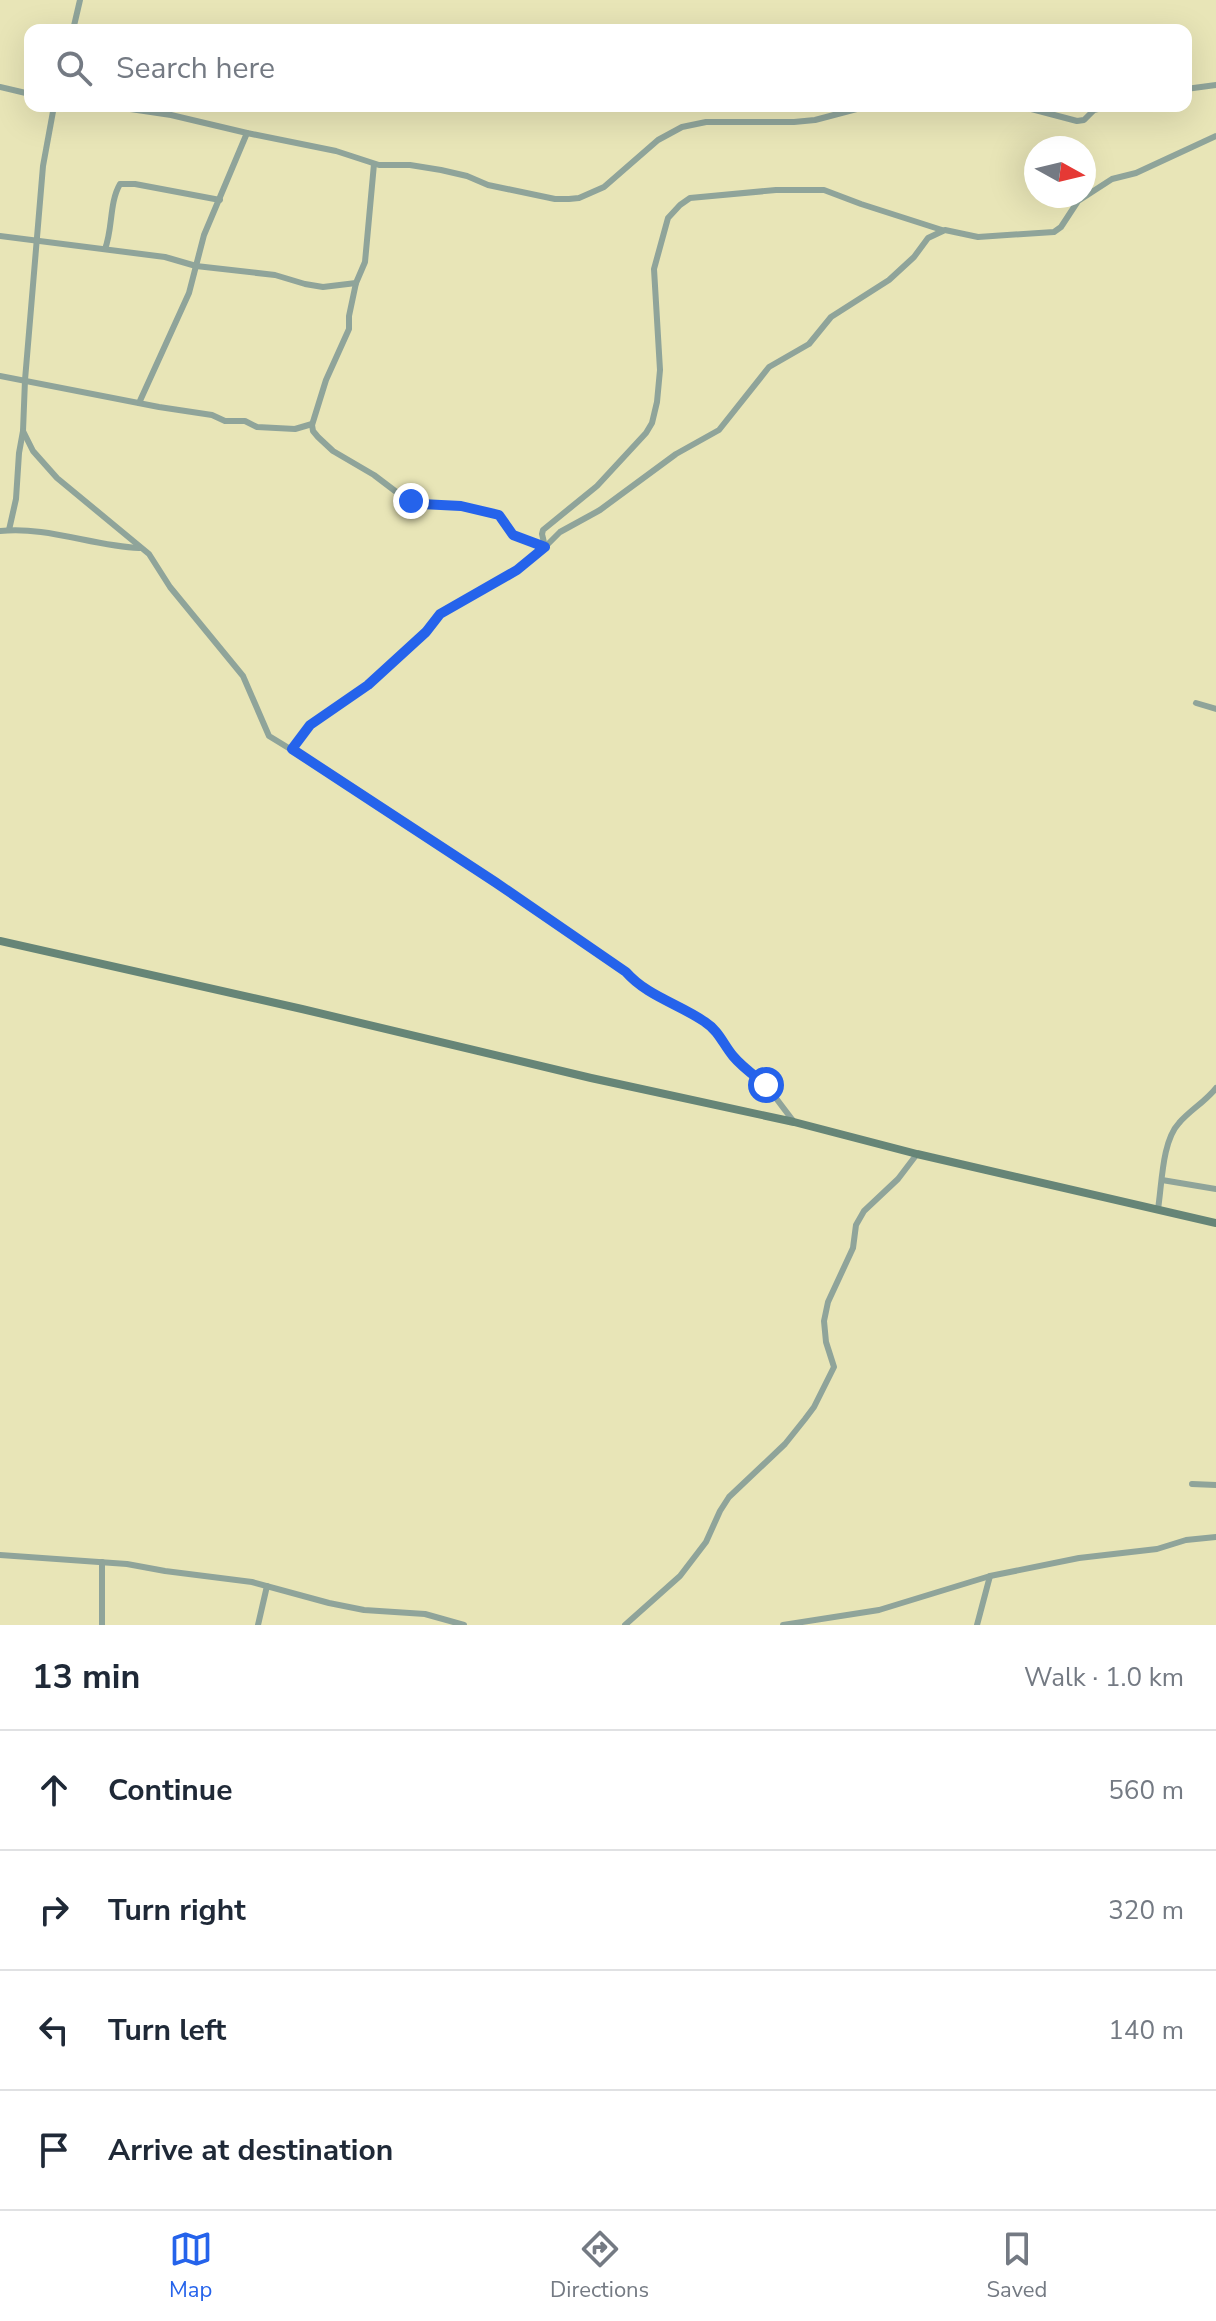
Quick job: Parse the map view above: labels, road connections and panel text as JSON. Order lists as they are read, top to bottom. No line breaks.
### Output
{"north":"right","page":{"search":"Search here","heading":["13 min","Walk · 1.0 km"],"list":[["Continue","560 m"],["Turn right","320 m"],["Turn left","140 m"],"Arrive at destination"],"nav":["Map","Directions","Saved"]}}
